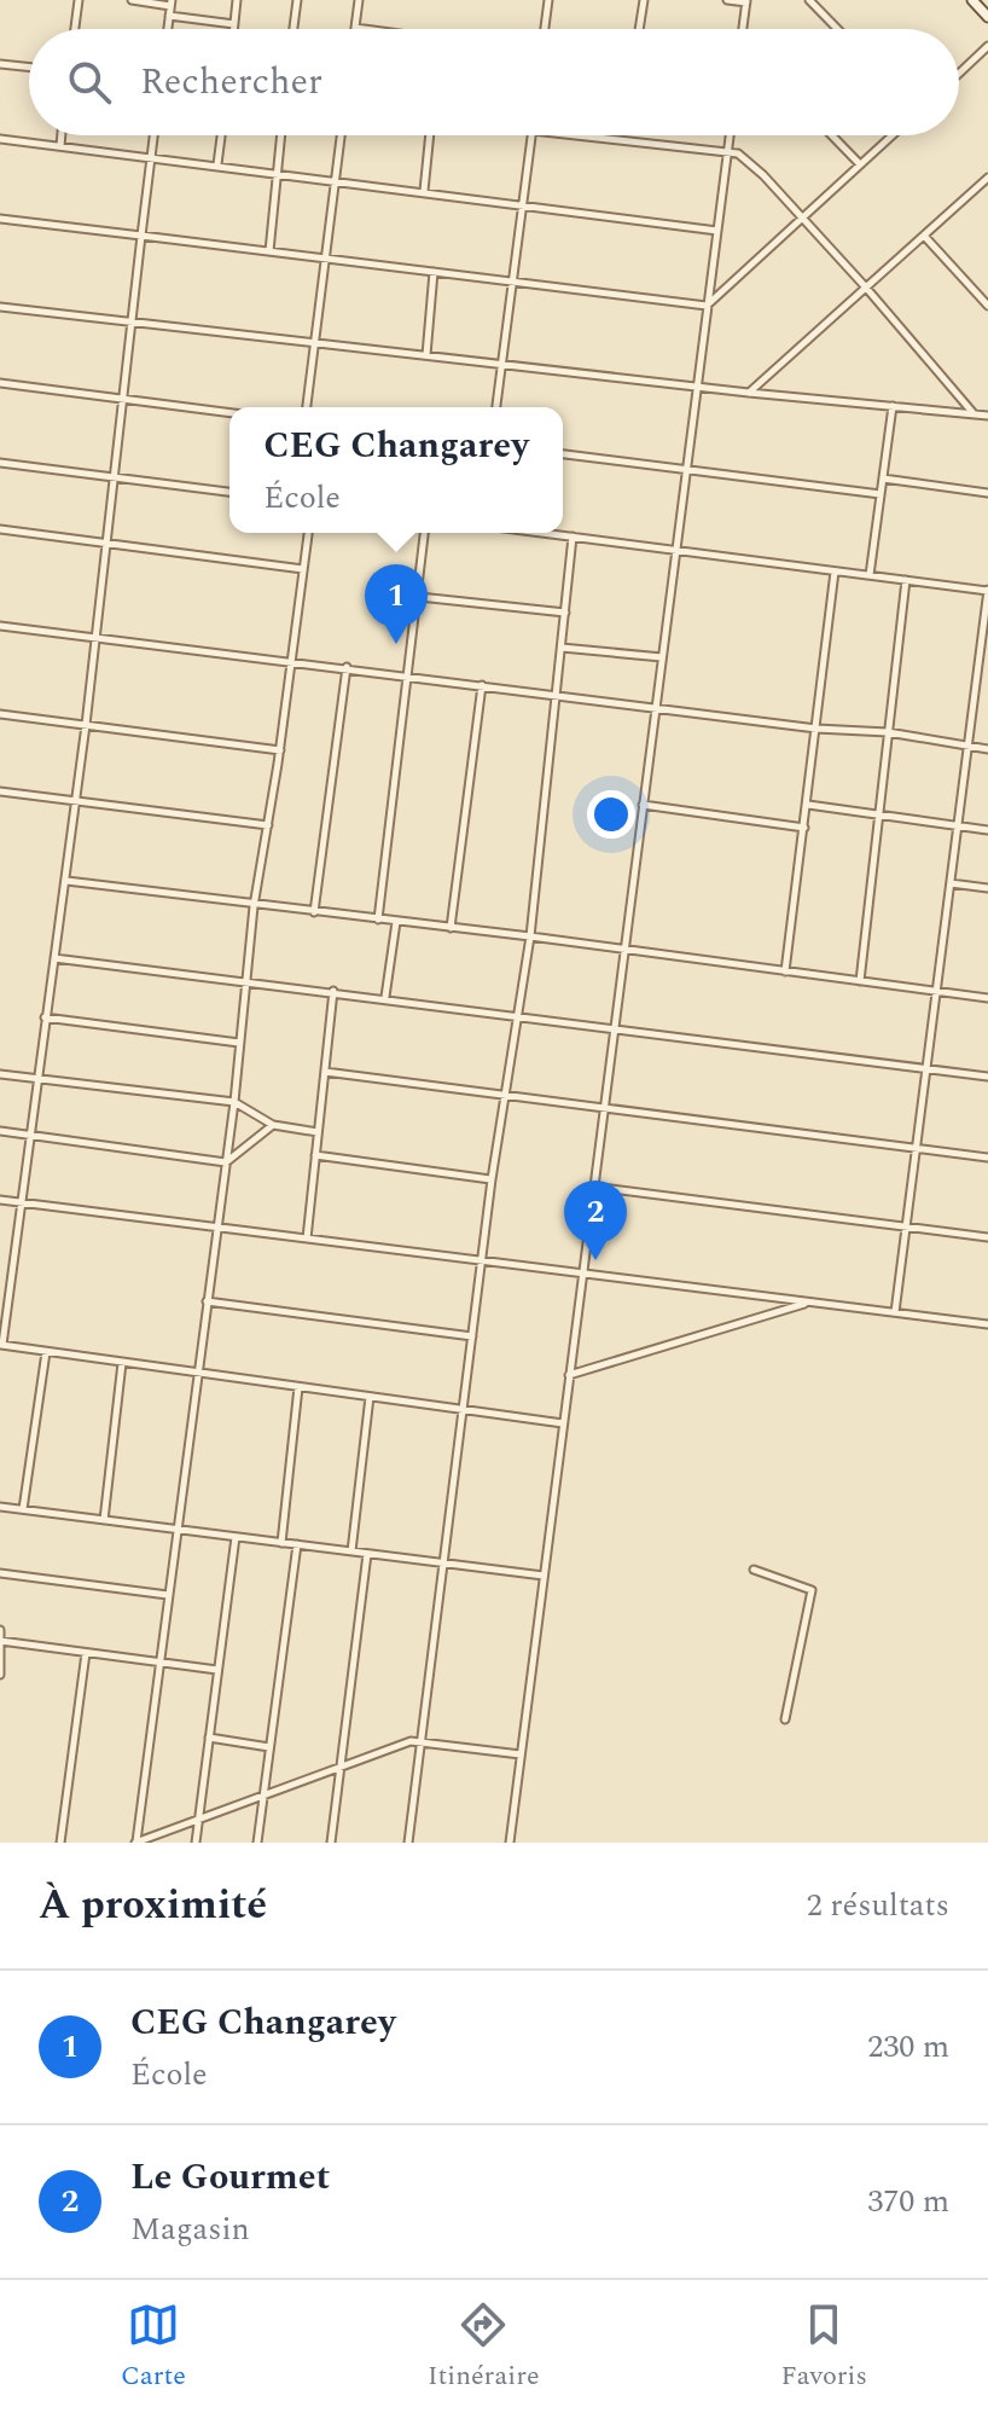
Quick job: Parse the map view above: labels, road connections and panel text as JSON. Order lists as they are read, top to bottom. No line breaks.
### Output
{"page":{"search":"Rechercher","popup":["CEG Changarey","École"],"pins":["1","2"],"heading":["À proximité","2 résultats"],"list":[{"mark":"1","name":"CEG Changarey","note":"École","value":"230 m"},{"mark":"2","name":"Le Gourmet","note":"Magasin","value":"370 m"}],"nav":["Carte","Itinéraire","Favoris"]}}
